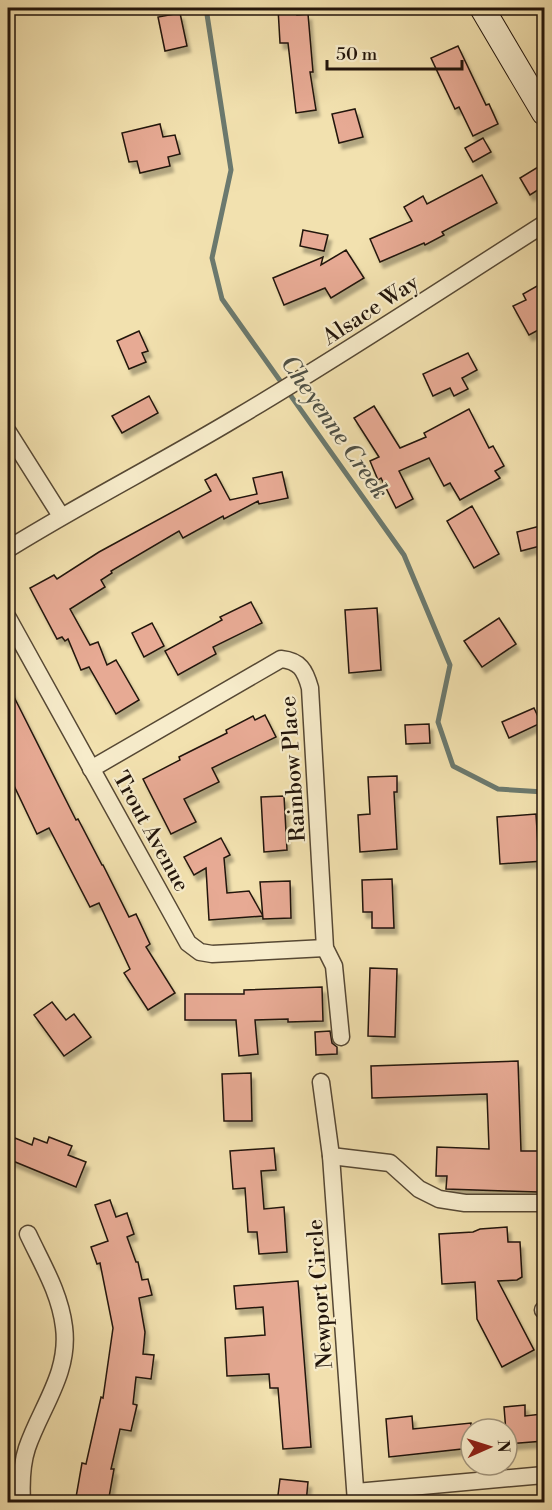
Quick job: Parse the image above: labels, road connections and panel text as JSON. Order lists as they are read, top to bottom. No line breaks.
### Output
{"streets":{"street":["Alsace Way","Rainbow Place","Trout Avenue","Newport Circle"]},"crossings":[["Rainbow Place","Trout Avenue"]],"water":["Cheyenne Creek"],"scale_bar":"50 m","north":"right"}
